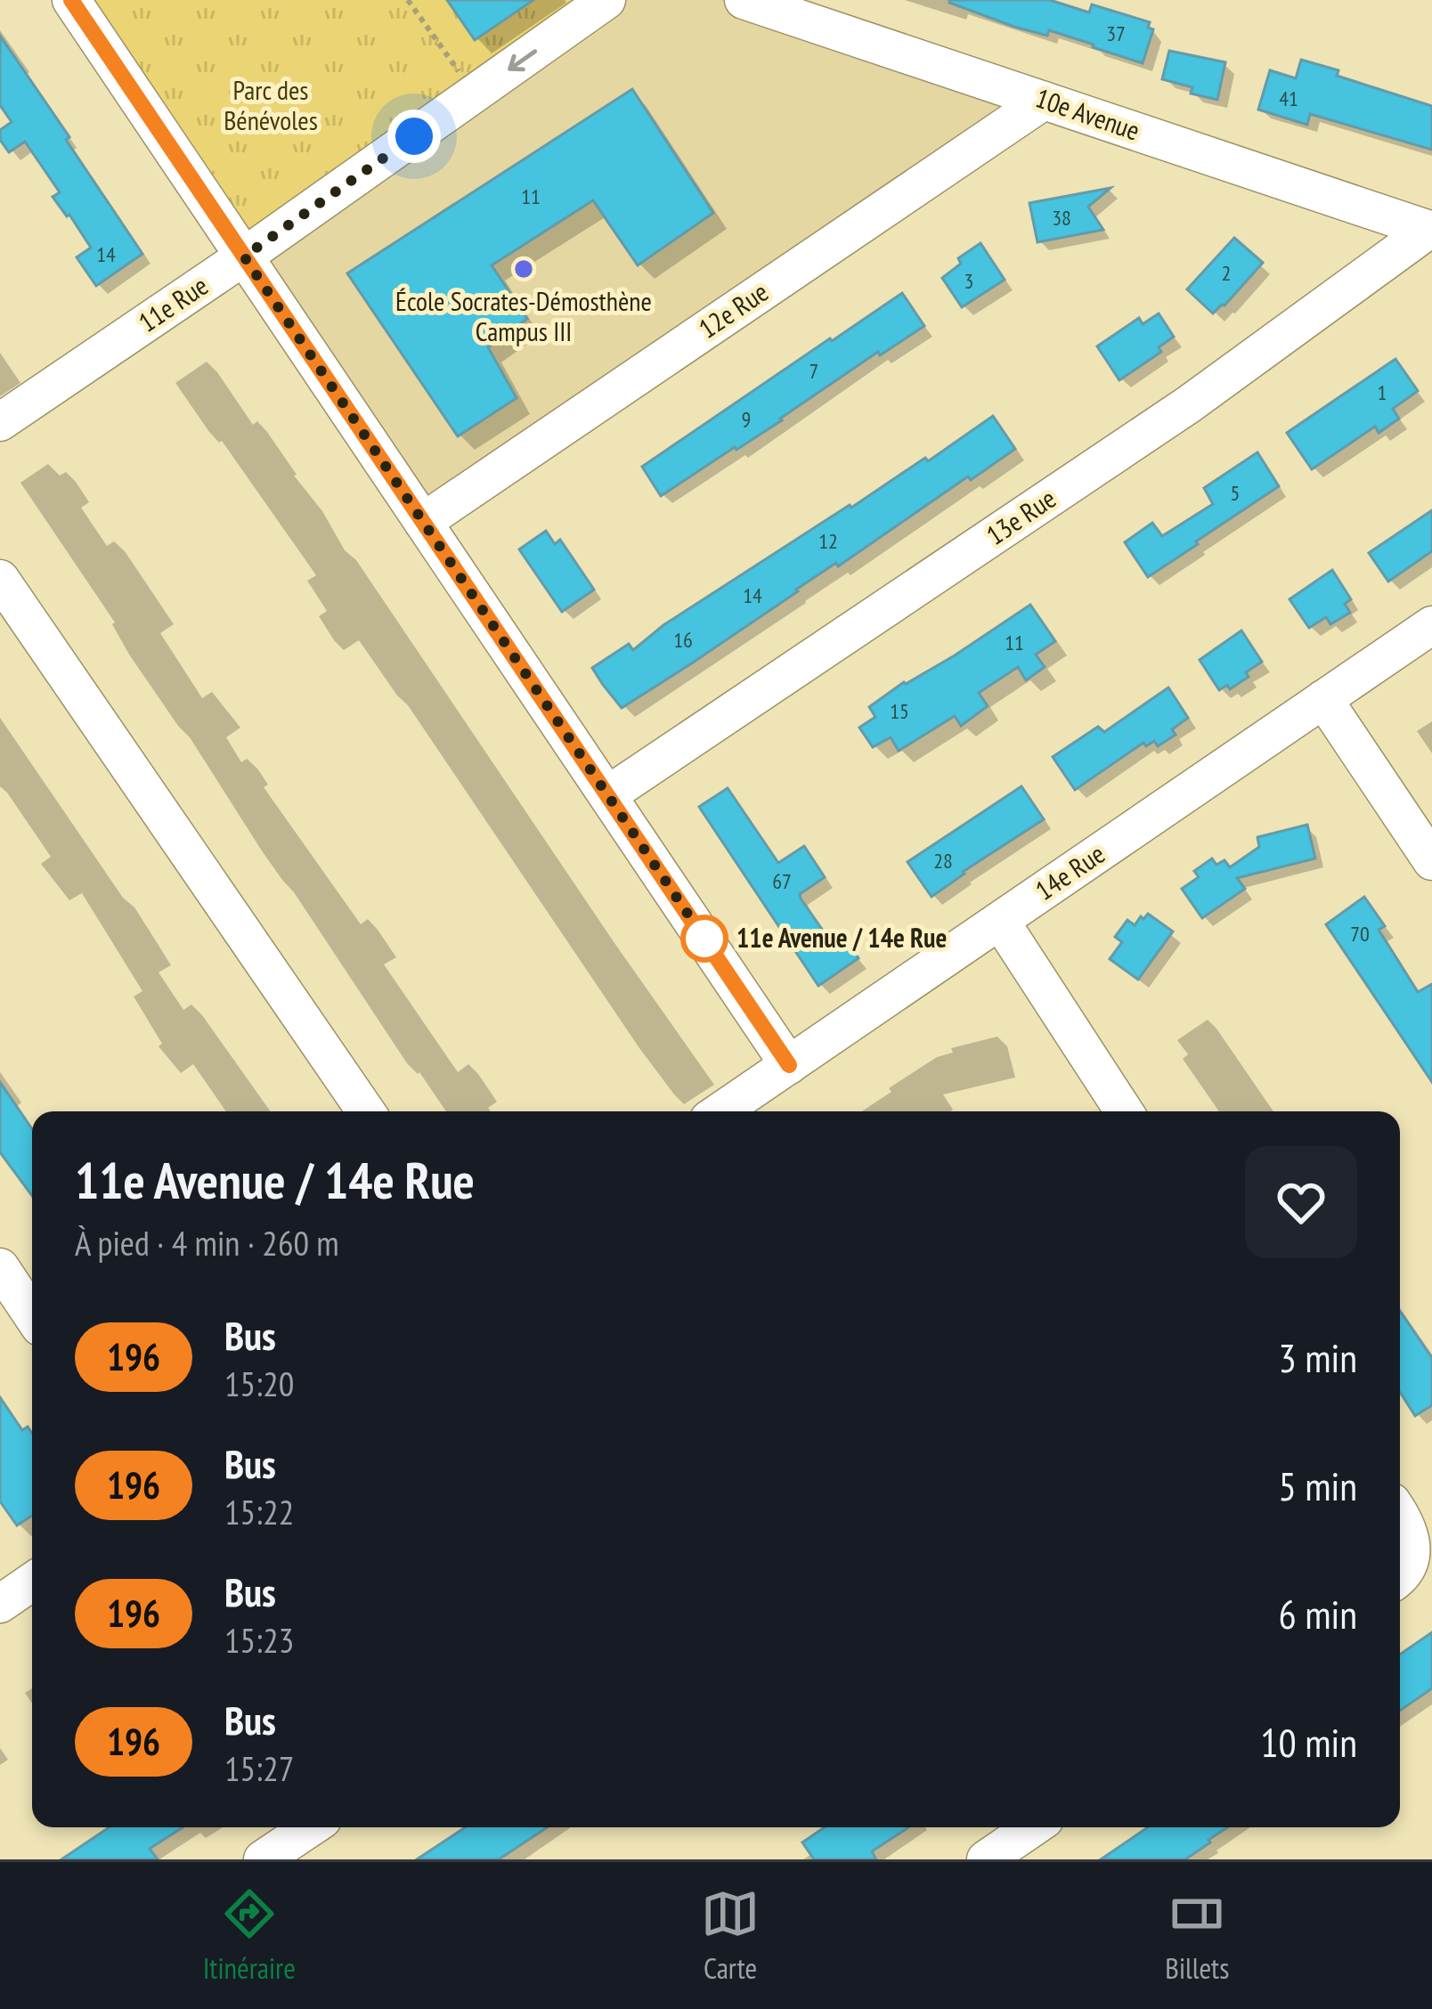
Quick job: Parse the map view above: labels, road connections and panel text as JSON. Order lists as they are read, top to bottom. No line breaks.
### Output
{"streets":{"street":["10e Avenue","11e Rue","12e Rue","13e Rue","14e Rue"]},"crossings":[["10e Avenue","12e Rue"],["10e Avenue","13e Rue"]],"parks":["Parc des Bénévoles"],"places":["École Socrates-Démosthène Campus III","11e Avenue / 14e Rue"],"lines":["bus line 196"],"house_numbers":["37","41","11","38","14","2","3","7","1","9","5","12","14","16","11","15","28","67","70"],"page":{"heading":["11e Avenue / 14e Rue","À pied · 4 min · 260 m"],"list":[{"mark":"196","name":"Bus","note":"15:20","value":"3 min"},{"mark":"196","name":"Bus","note":"15:22","value":"5 min"},{"mark":"196","name":"Bus","note":"15:23","value":"6 min"},{"mark":"196","name":"Bus","note":"15:27","value":"10 min"}],"tabs":["Itinéraire","Carte","Billets"]}}
